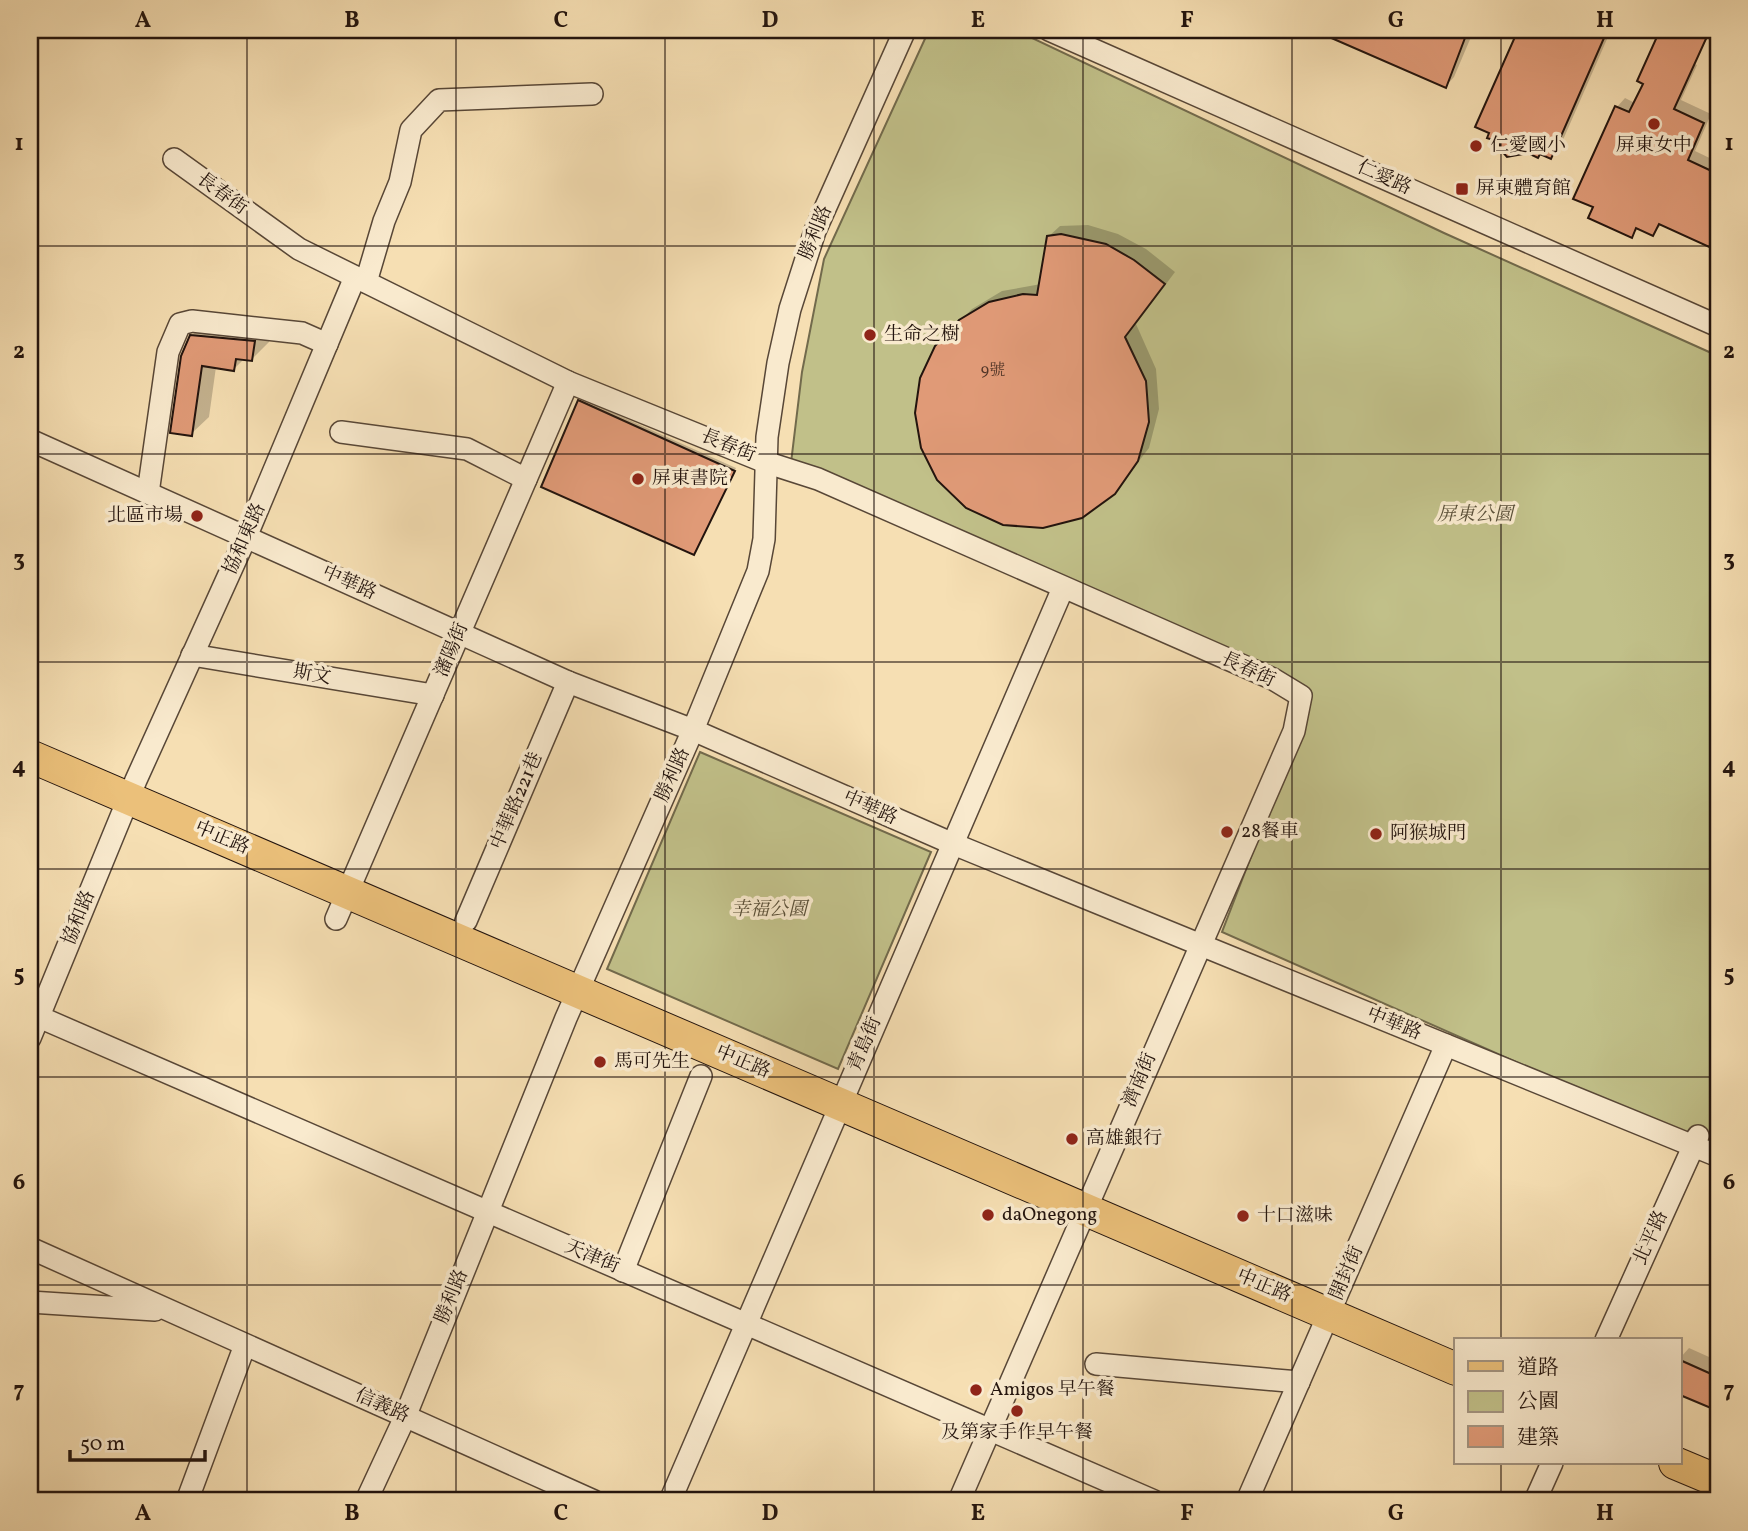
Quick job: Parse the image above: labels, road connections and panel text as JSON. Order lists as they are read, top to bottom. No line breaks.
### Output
{"streets":{"main road":["中正路"],"street":["仁愛路","長春街","勝利路","協和東路","中華路","瀋陽街","斯文","中華路221巷","協和路","青島街","濟南街","北平路","天津街","開封街","信義路"]},"crossings":[["長春街","勝利路"],["長春街","協和東路"],["長春街","瀋陽街"],["長春街","青島街"],["長春街","濟南街"],["勝利路","中華路"],["勝利路","中正路"],["勝利路","天津街"],["勝利路","信義路"],["協和東路","中華路"],["協和東路","斯文"],["協和東路","中正路"],["協和東路","協和路"],["中華路","瀋陽街"],["中華路","中華路221巷"],["中華路","青島街"],["中華路","濟南街"],["中華路","北平路"],["中華路","開封街"],["瀋陽街","斯文"],["瀋陽街","中正路"],["中正路","協和路"],["中正路","青島街"],["中正路","濟南街"],["中正路","開封街"],["協和路","天津街"],["青島街","天津街"],["濟南街","天津街"]],"parks":["屏東公園","幸福公園"],"places":{"other":["屏東女中","仁愛國小","生命之樹","屏東書院","北區市場","28餐車","阿猴城門","馬可先生","高雄銀行","daOnegong","十口滋味","Amigos 早午餐","及第家手作早午餐"],"transit":["屏東體育館"]},"house_numbers":["9號"],"legend":["道路","公園","建築"],"scale_bar":"50 m","grid":{"columns":["A","B","C","D","E","F","G","H"],"rows":["1","2","3","4","5","6","7"]}}
